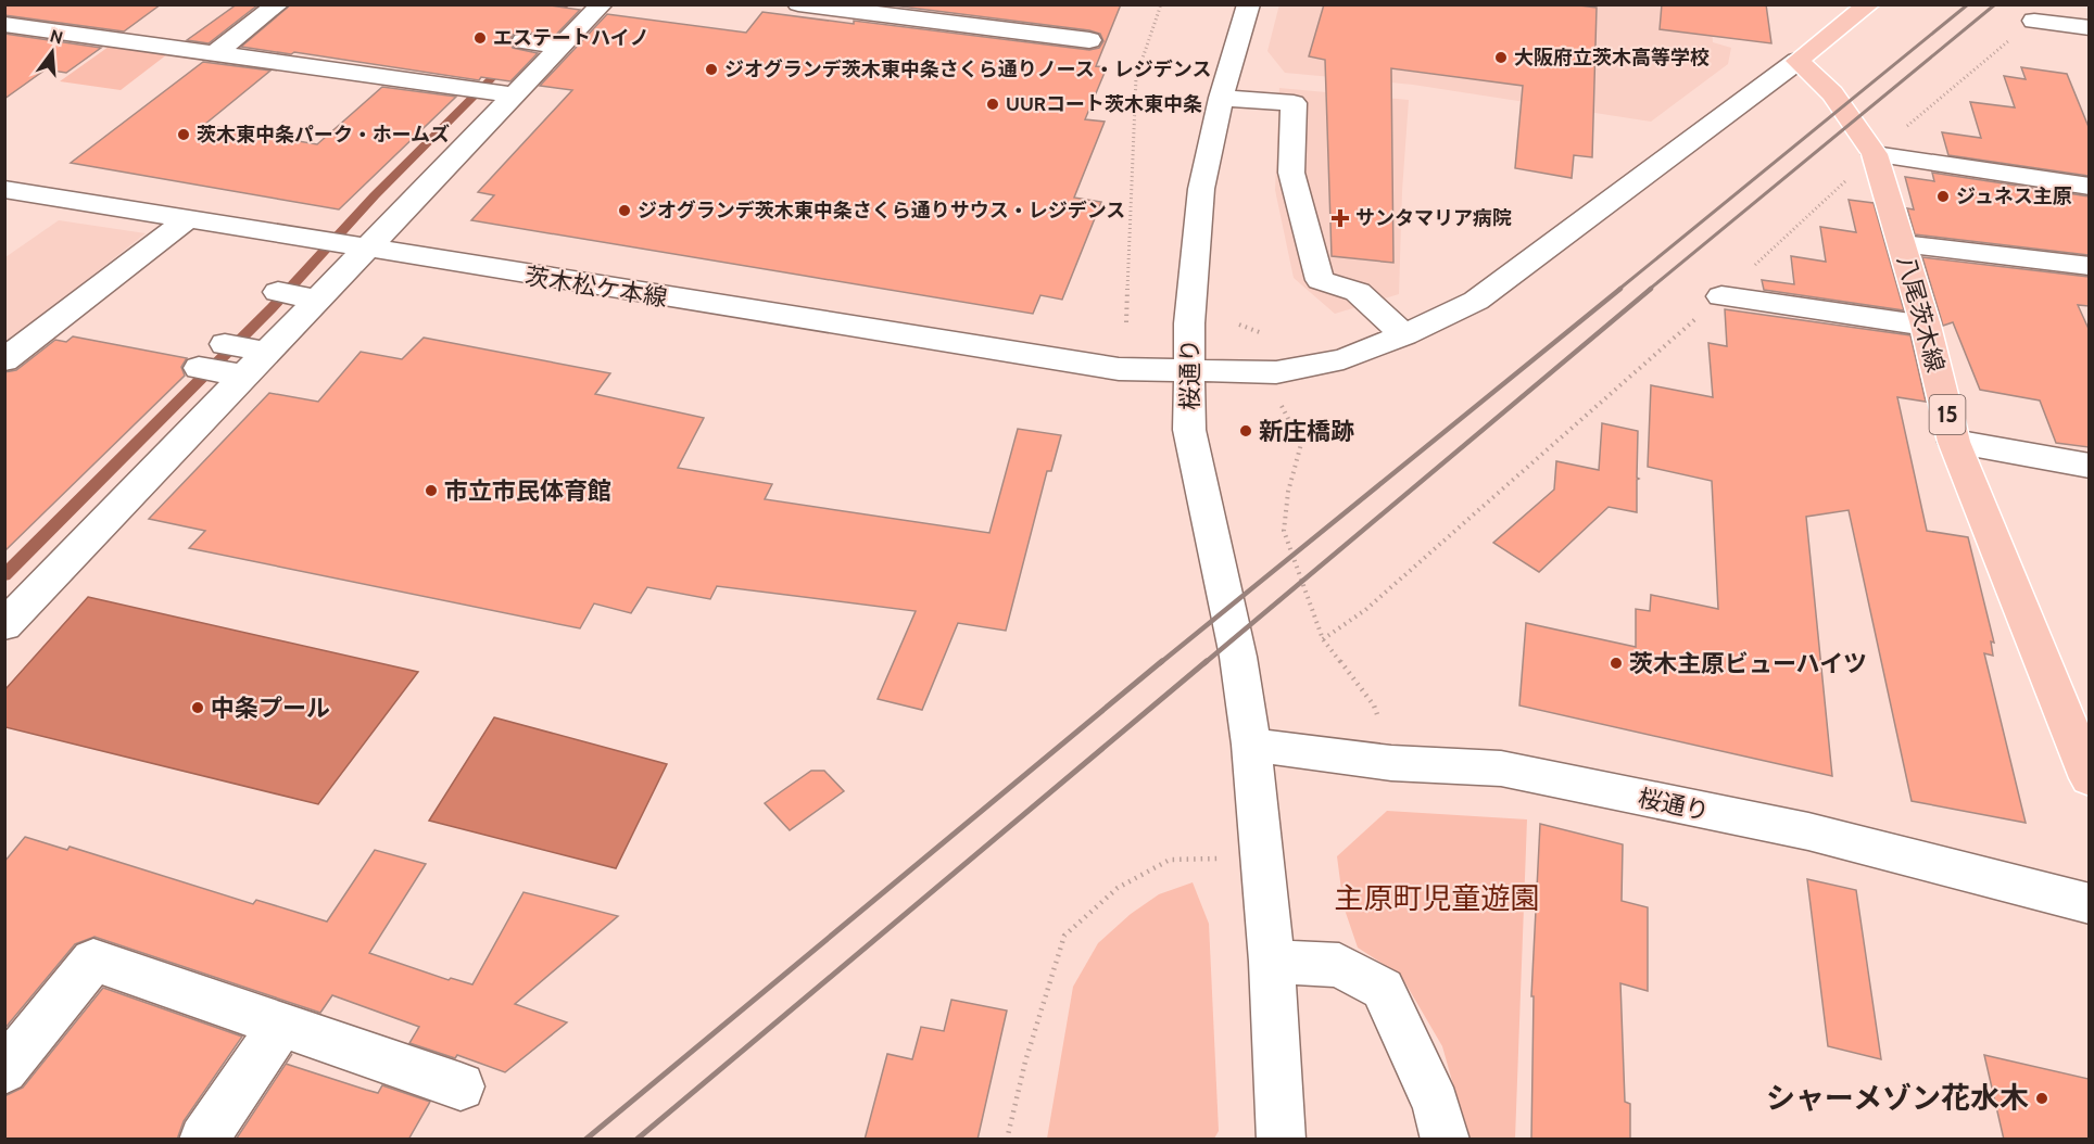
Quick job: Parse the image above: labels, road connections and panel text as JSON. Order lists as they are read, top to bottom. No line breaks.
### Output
{"streets":{"main road":["八尾茨木線","15"],"street":["茨木松ケ本線","桜通り"]},"crossings":[["茨木松ケ本線","八尾茨木線"],["茨木松ケ本線","桜通り"]],"parks":["主原町児童遊園"],"places":{"other":["エステートハイノ","大阪府立茨木高等学校","ジオグランデ茨木東中条さくら通りノース・レジデンス","UURコート茨木東中条","茨木東中条パーク・ホームズ","ジュネス主原","ジオグランデ茨木東中条さくら通りサウス・レジデンス","新庄橋跡","市立市民体育館","茨木主原ビューハイツ","中条プール","シャーメゾン花水木"],"health":["サンタマリア病院"]},"north":"top"}
